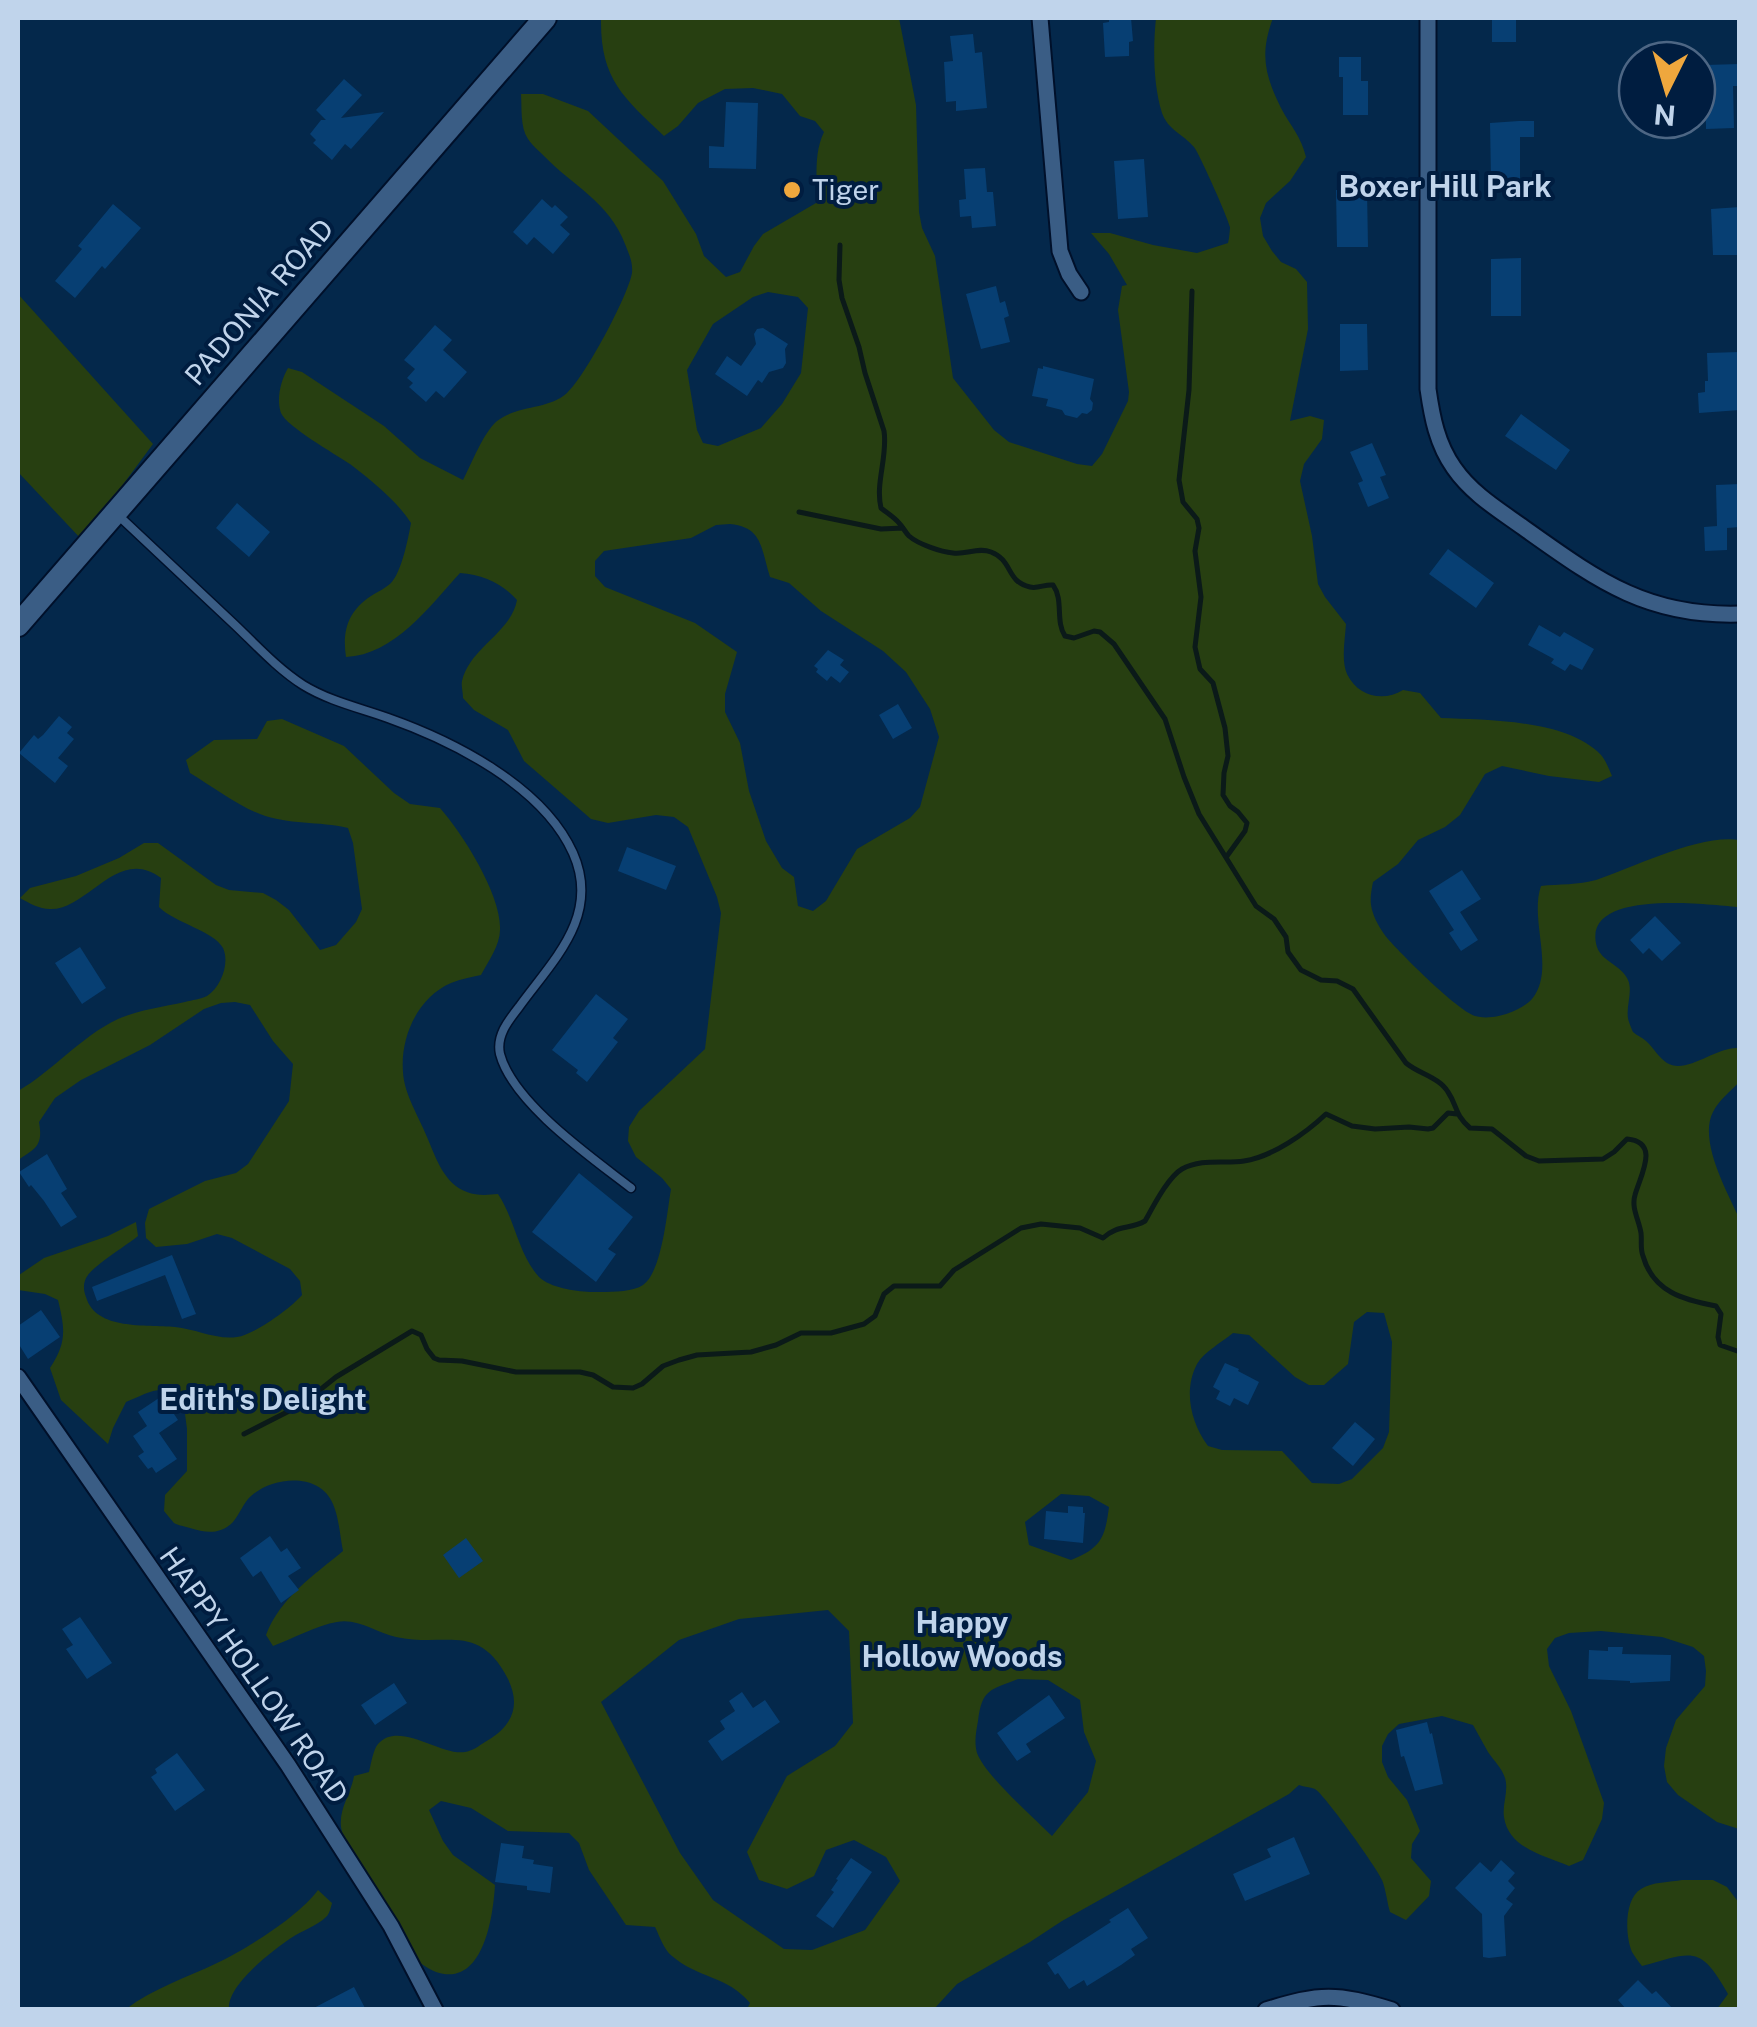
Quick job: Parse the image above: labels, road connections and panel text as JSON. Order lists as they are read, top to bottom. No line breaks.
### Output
{"streets":{"main road":["PADONIA ROAD"],"street":["HAPPY HOLLOW ROAD"]},"districts":["Boxer Hill Park","Edith's Delight","Happy Hollow Woods"],"places":["Tiger"],"north":"bottom"}
